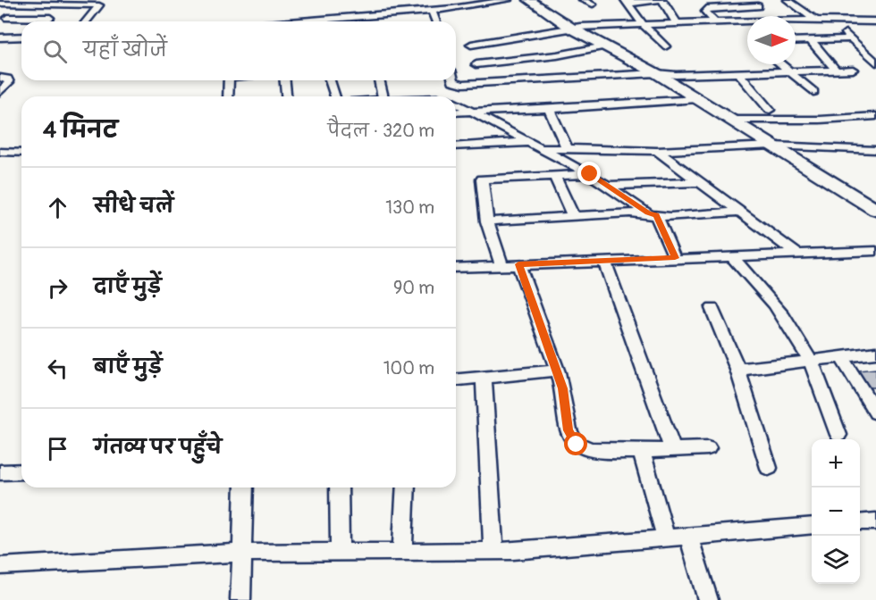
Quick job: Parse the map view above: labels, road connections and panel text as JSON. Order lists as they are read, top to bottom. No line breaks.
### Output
{"north":"right","page":{"search":"यहाँ खोजें","heading":["4 मिनट","पैदल · 320 m"],"list":[["सीधे चलें","130 m"],["दाएँ मुड़ें","90 m"],["बाएँ मुड़ें","100 m"],"गंतव्य पर पहुँचे"],"map_buttons":["+","−"]}}
